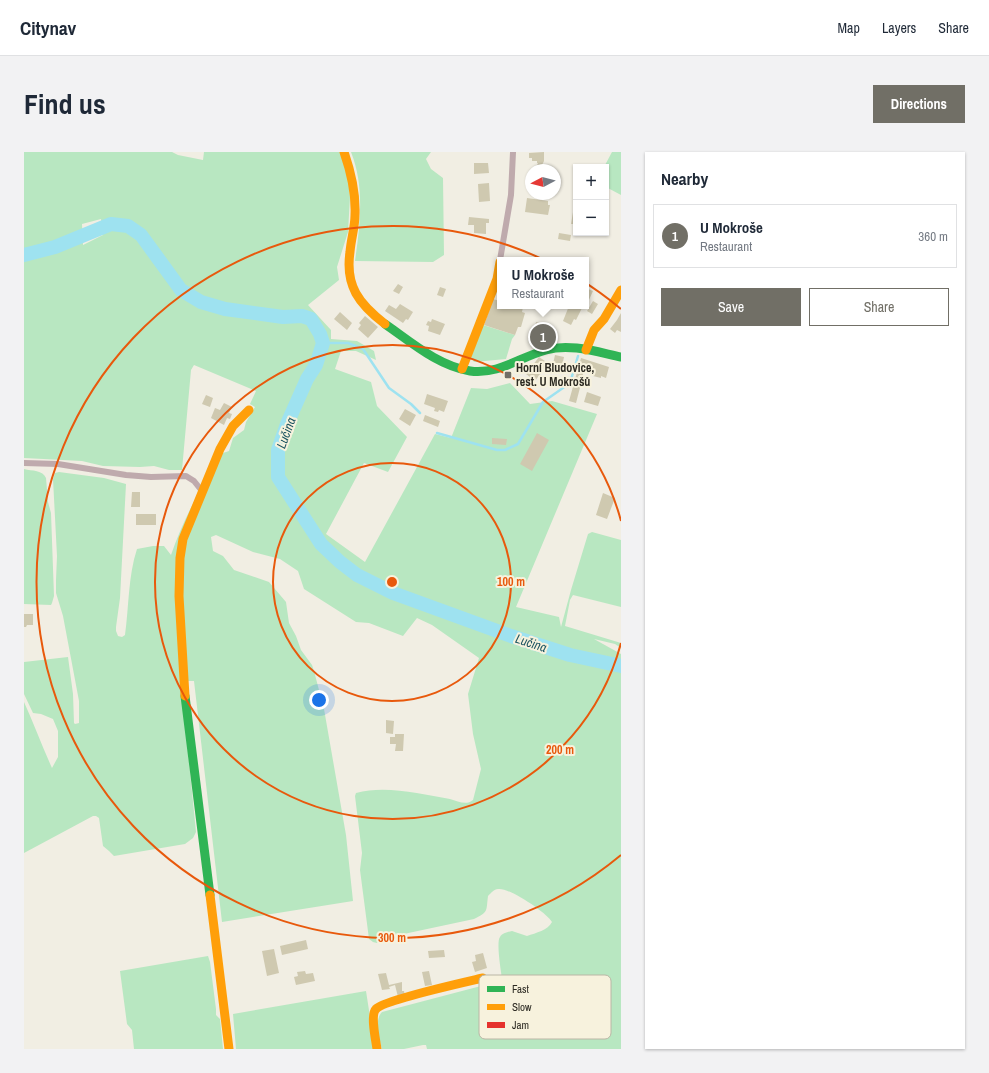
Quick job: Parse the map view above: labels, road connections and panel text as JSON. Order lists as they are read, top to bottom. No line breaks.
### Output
{"water":["Lučina"],"places":{"transit":["Horní Bludovice, rest. U Mokrošů"]},"legend":["Fast","Slow","Jam"],"north":"left","page":{"header":"Citynav","nav":["Map","Layers","Share"],"title":"Find us","buttons":["Directions",["Save","Share"]],"heading":"Nearby","map_buttons":["+","−"],"list":[{"mark":"1","name":"U Mokroše","note":"Restaurant","value":"360 m"}],"popup":["U Mokroše","Restaurant"],"pins":"1"},"rings":["100 m","200 m","300 m"]}
